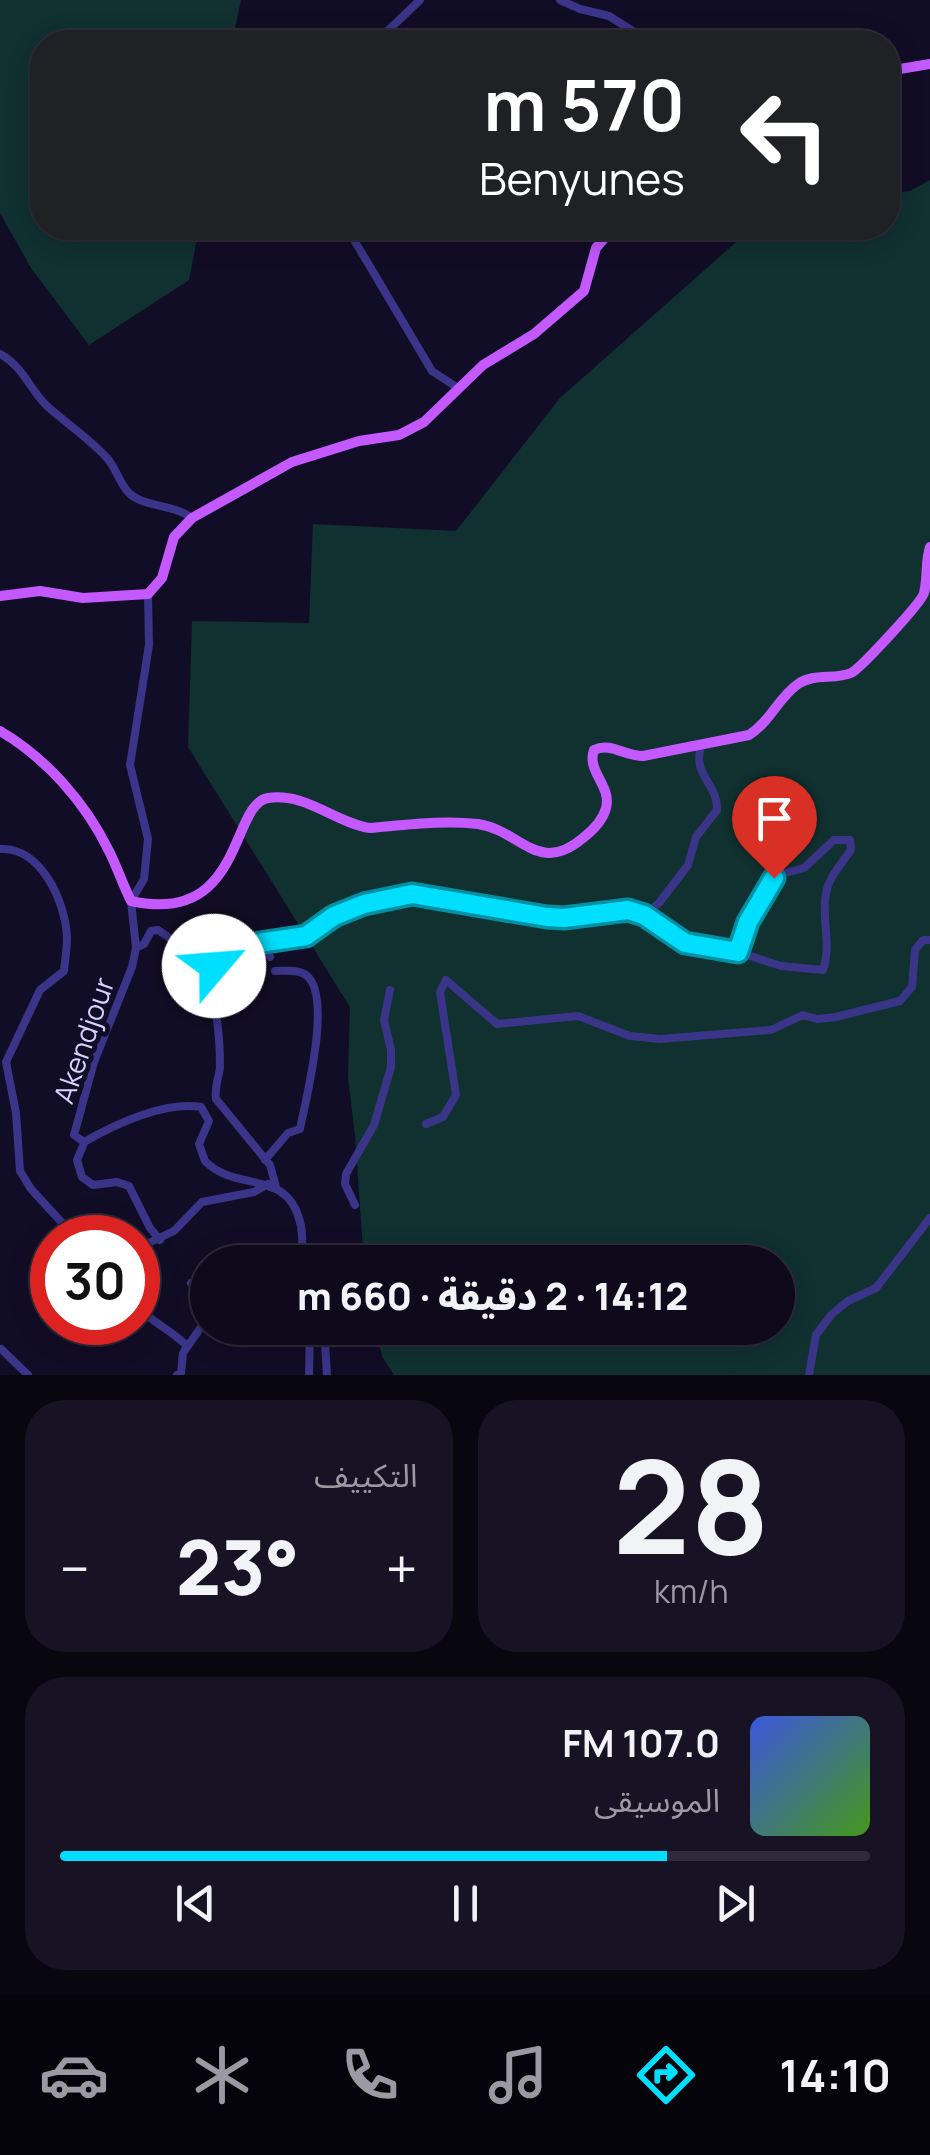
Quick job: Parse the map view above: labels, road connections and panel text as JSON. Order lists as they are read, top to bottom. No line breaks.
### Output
{"streets":{"street":["Akendjour"]},"page":{"turn":["570 m","Benyunes"],"limit":"30","trip":"14:12 · 2 دقيقة · 660 m","tile":[["28","km/h"],"التكييف"],"heat":["−","23°","+"],"song":["107.0 FM","الموسيقى"],"tabs":"14:10"}}
